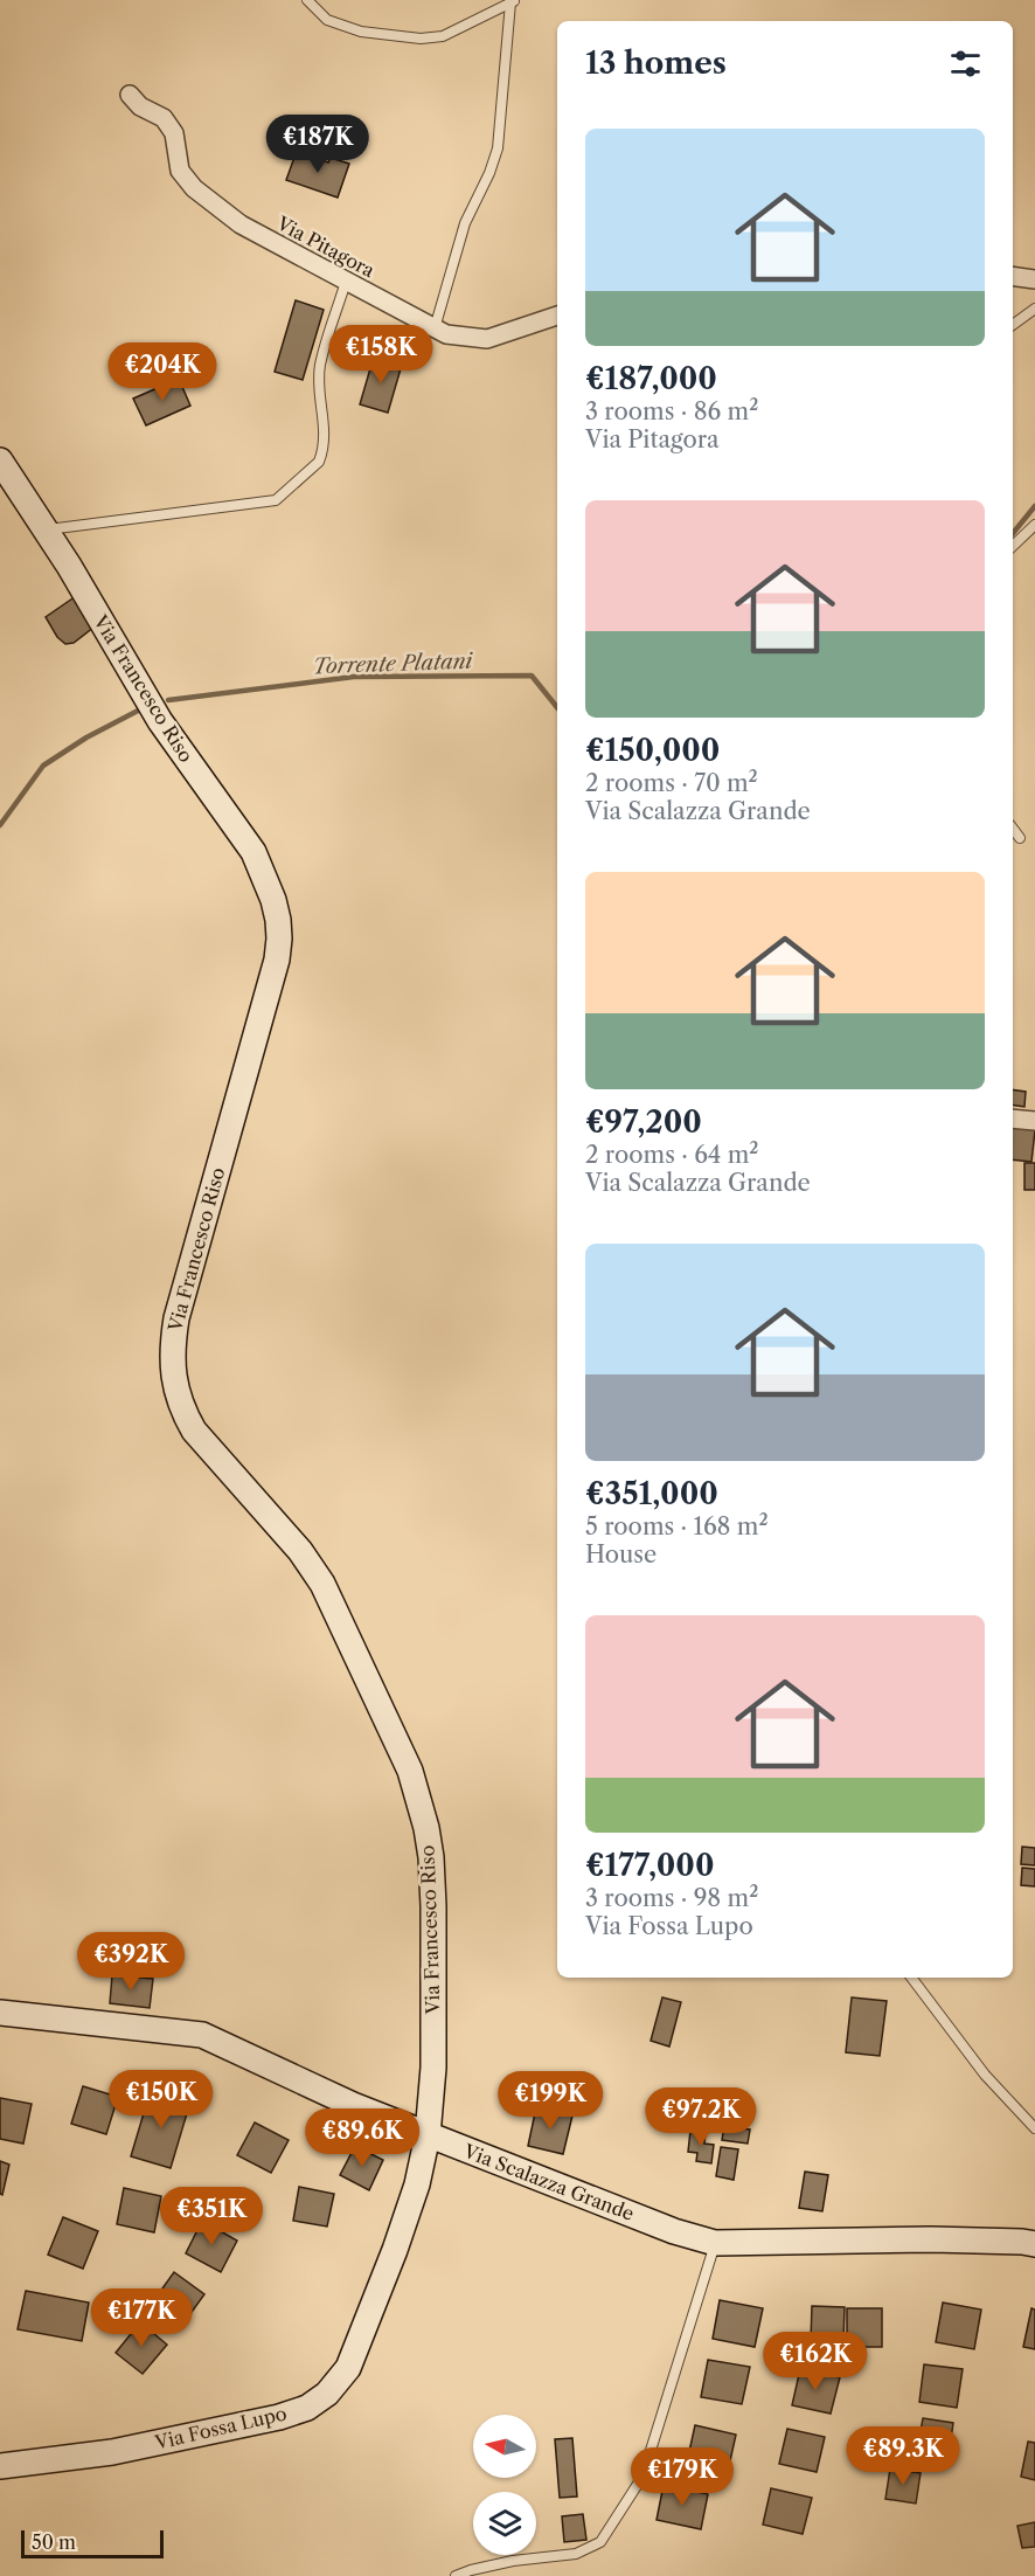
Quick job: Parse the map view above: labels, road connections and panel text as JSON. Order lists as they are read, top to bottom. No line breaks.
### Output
{"streets":{"street":["Via Pitagora","Via Francesco Riso","Via Scalazza Grande","Via Fossa Lupo"]},"crossings":[["Via Francesco Riso","Via Scalazza Grande"],["Via Francesco Riso","Via Fossa Lupo"],["Via Scalazza Grande","Via Fossa Lupo"]],"water":["Torrente Platani"],"scale_bar":"50 m","north":"left","page":{"heading":"13 homes","list":[{"name":"€187,000","note":"3 rooms · 86 m² · Via Pitagora"},{"name":"€150,000","note":"2 rooms · 70 m² · Via Scalazza Grande"},{"name":"€97,200","note":"2 rooms · 64 m² · Via Scalazza Grande"},{"name":"€351,000","note":"5 rooms · 168 m² · House"},{"name":"€177,000","note":"3 rooms · 98 m² · Via Fossa Lupo"}],"price":["€187K","€158K","€204K","€392K","€150K","€199K","€97.2K","€89.6K","€351K","€177K","€162K","€89.3K","€179K"],"scale":"50 m"}}
